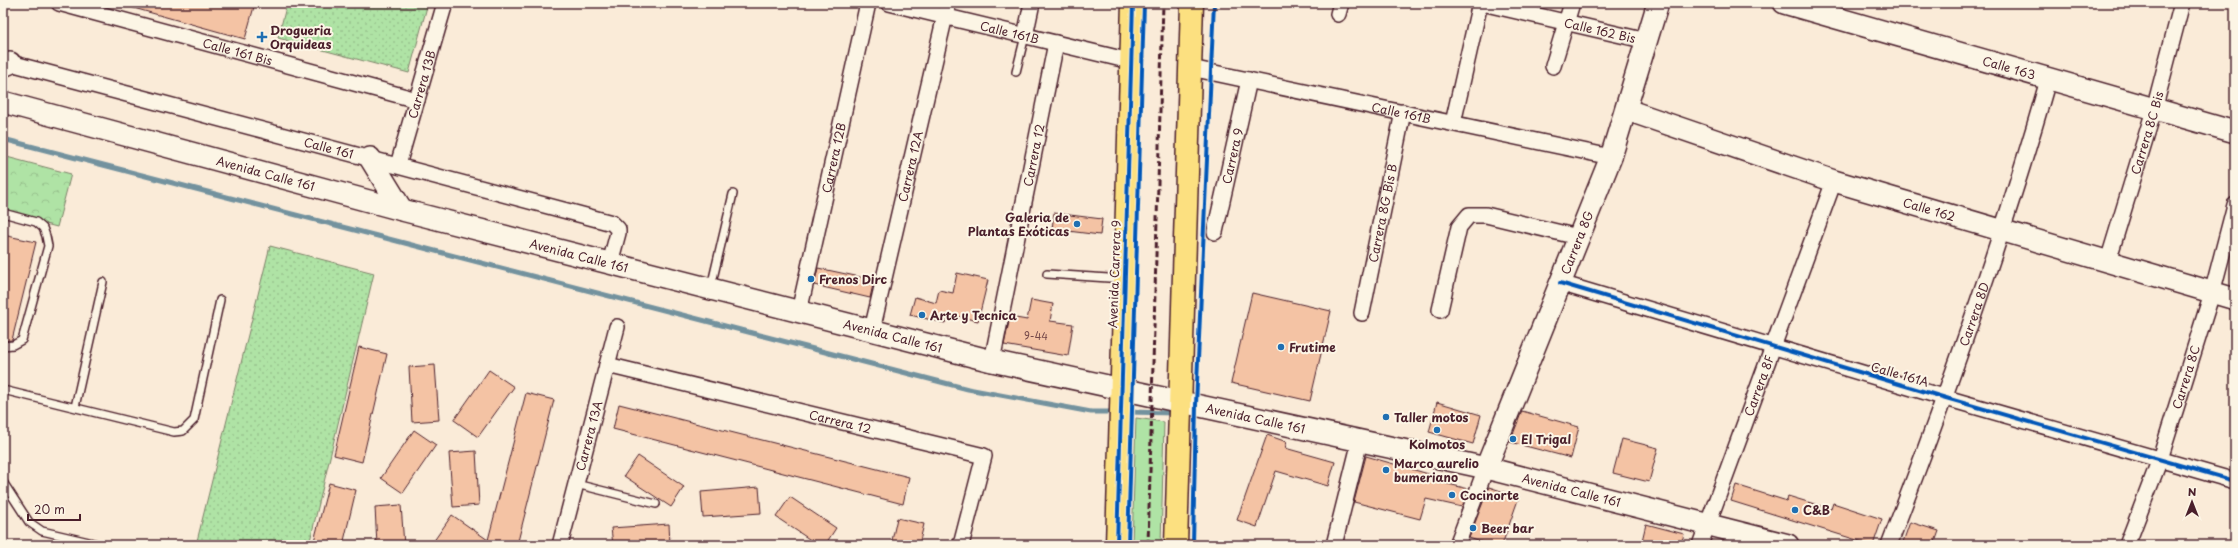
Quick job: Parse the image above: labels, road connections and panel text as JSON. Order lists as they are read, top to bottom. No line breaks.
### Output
{"streets":{"main road":["Calle 163","Avenida Calle 161","Calle 162","Carrera 8G","Avenida Carrera 9"],"street":["Calle 162 Bis","Calle 161B","Calle 161 Bis","Carrera 13B","Carrera 8C Bis","Calle 161","Carrera 12","Carrera 9","Carrera 12B","Carrera 12A","Carrera 8G Bis B","Carrera 8D","Calle 161A","Carrera 8C","Carrera 8F","Carrera 13A"]},"crossings":[["Calle 162 Bis","Carrera 8G"],["Calle 161B","Carrera 12"],["Calle 161B","Carrera 9"],["Calle 161B","Carrera 12A"],["Calle 161B","Carrera 8G Bis B"],["Calle 161B","Carrera 8G"],["Calle 161B","Avenida Carrera 9"],["Calle 161 Bis","Carrera 13B"],["Calle 163","Carrera 8C Bis"],["Calle 163","Carrera 8D"],["Carrera 13B","Calle 161"],["Carrera 8C Bis","Calle 162"],["Calle 161","Avenida Calle 161"],["Carrera 12","Avenida Calle 161"],["Carrera 12","Carrera 13A"],["Carrera 12B","Avenida Calle 161"],["Carrera 12A","Avenida Calle 161"],["Avenida Calle 161","Carrera 8G"],["Avenida Calle 161","Avenida Carrera 9"],["Avenida Calle 161","Carrera 8F"],["Calle 162","Carrera 8G"],["Calle 162","Carrera 8D"],["Calle 162","Carrera 8C"],["Calle 162","Carrera 8F"],["Carrera 8G","Calle 161A"],["Carrera 8D","Calle 161A"],["Calle 161A","Carrera 8C"],["Calle 161A","Carrera 8F"]],"places":{"health":["Drogueria Orquideas"],"other":["Galeria de Plantas Exóticas","Frenos Dirc","Arte y Tecnica","Frutime","Taller motos","Kolmotos","El Trigal","Marco aurelio bumeriano","Cocinorte","C&B","Beer bar"]},"house_numbers":["9-44"],"scale_bar":"20 m","north":"top"}
